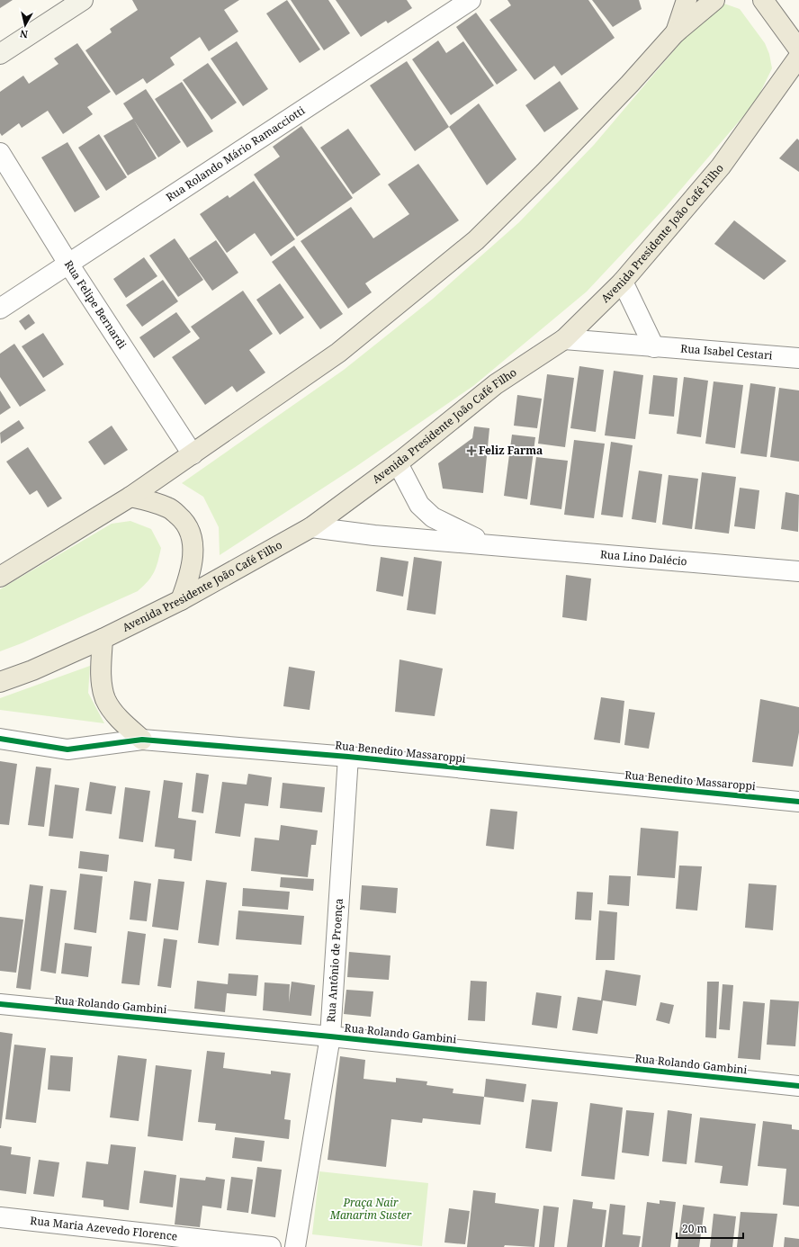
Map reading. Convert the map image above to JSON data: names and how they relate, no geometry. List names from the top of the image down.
{
  "streets": {
    "main road": ["Avenida Presidente João Café Filho"],
    "street": [
      "Rua Rolando Mário Ramacciotti",
      "Rua Felipe Bernardi",
      "Rua Isabel Cestari",
      "Rua Lino Dalécio",
      "Rua Benedito Massaroppi",
      "Rua Antônio de Proença",
      "Rua Rolando Gambini",
      "Rua Maria Azevedo Florence"
    ]
  },
  "crossings": [
    ["Rua Rolando Mário Ramacciotti", "Rua Felipe Bernardi"],
    ["Avenida Presidente João Café Filho", "Rua Isabel Cestari"],
    ["Avenida Presidente João Café Filho", "Rua Lino Dalécio"],
    ["Rua Benedito Massaroppi", "Rua Antônio de Proença"],
    ["Rua Antônio de Proença", "Rua Rolando Gambini"]
  ],
  "parks": ["Praça Nair Manarim Suster"],
  "places": {
    "health": ["Feliz Farma"]
  },
  "scale_bar": "20 m",
  "north": "bottom"
}
